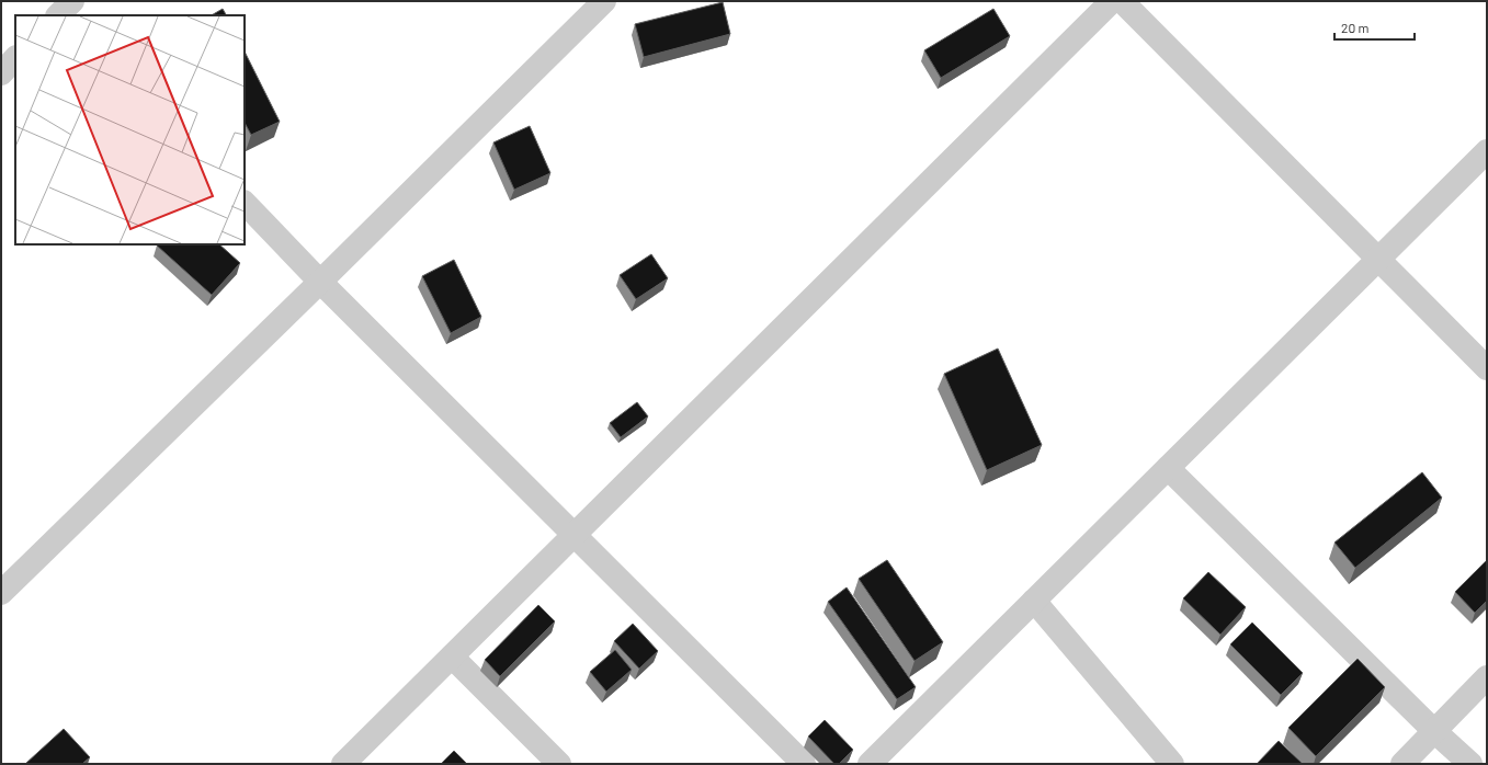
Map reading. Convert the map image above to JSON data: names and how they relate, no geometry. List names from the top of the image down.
{
  "scale_bar": "20 m"
}
